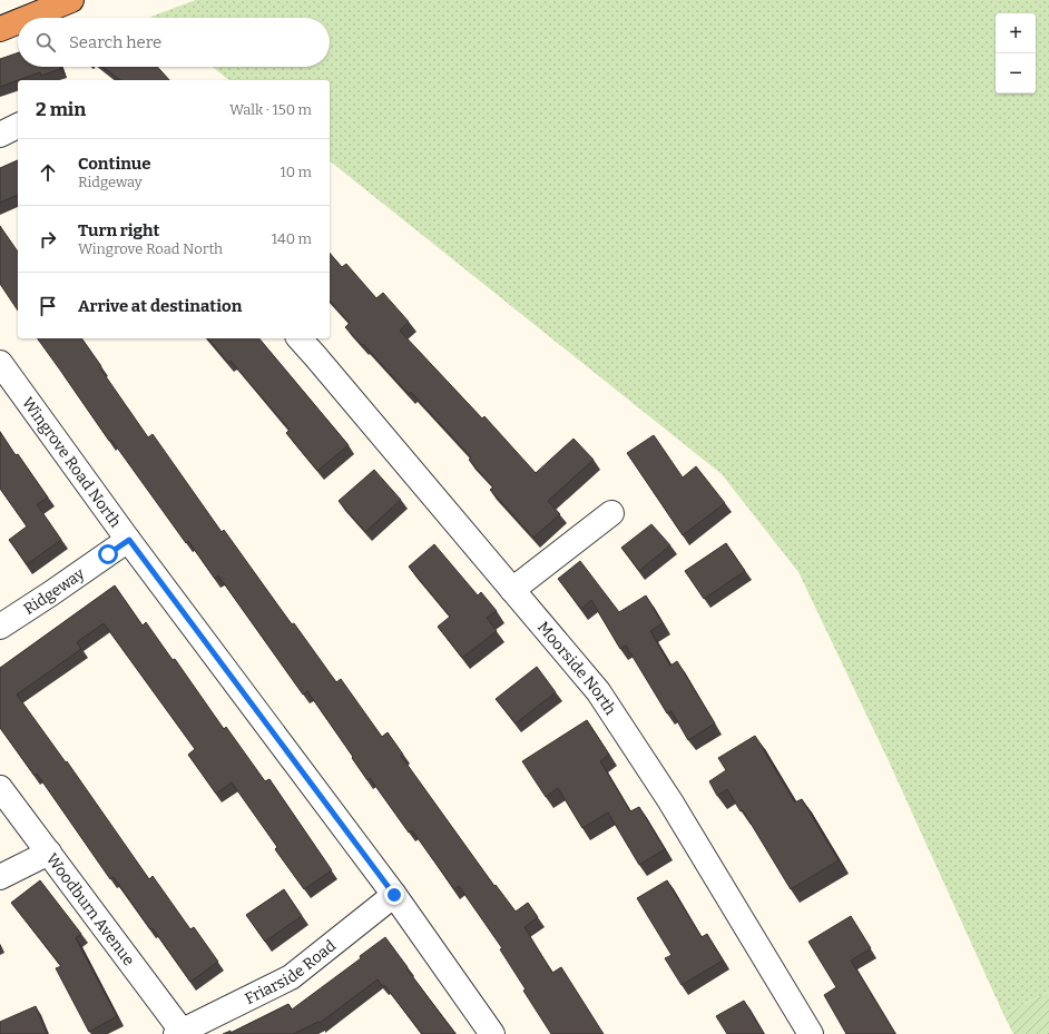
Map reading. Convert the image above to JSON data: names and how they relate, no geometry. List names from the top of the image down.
{
  "streets": {
    "street": [
      "Wingrove Road North",
      "Ridgeway",
      "Moorside North",
      "Woodburn Avenue",
      "Friarside Road"
    ]
  },
  "crossings": [
    ["Wingrove Road North", "Ridgeway"],
    ["Wingrove Road North", "Friarside Road"],
    ["Woodburn Avenue", "Friarside Road"]
  ],
  "page": {
    "map_buttons": ["+", "−"],
    "search": "Search here",
    "heading": ["2 min", "Walk · 150 m"],
    "list": [
      ["Continue", "Ridgeway", "10 m"],
      ["Turn right", "Wingrove Road North", "140 m"],
      "Arrive at destination"
    ]
  }
}
